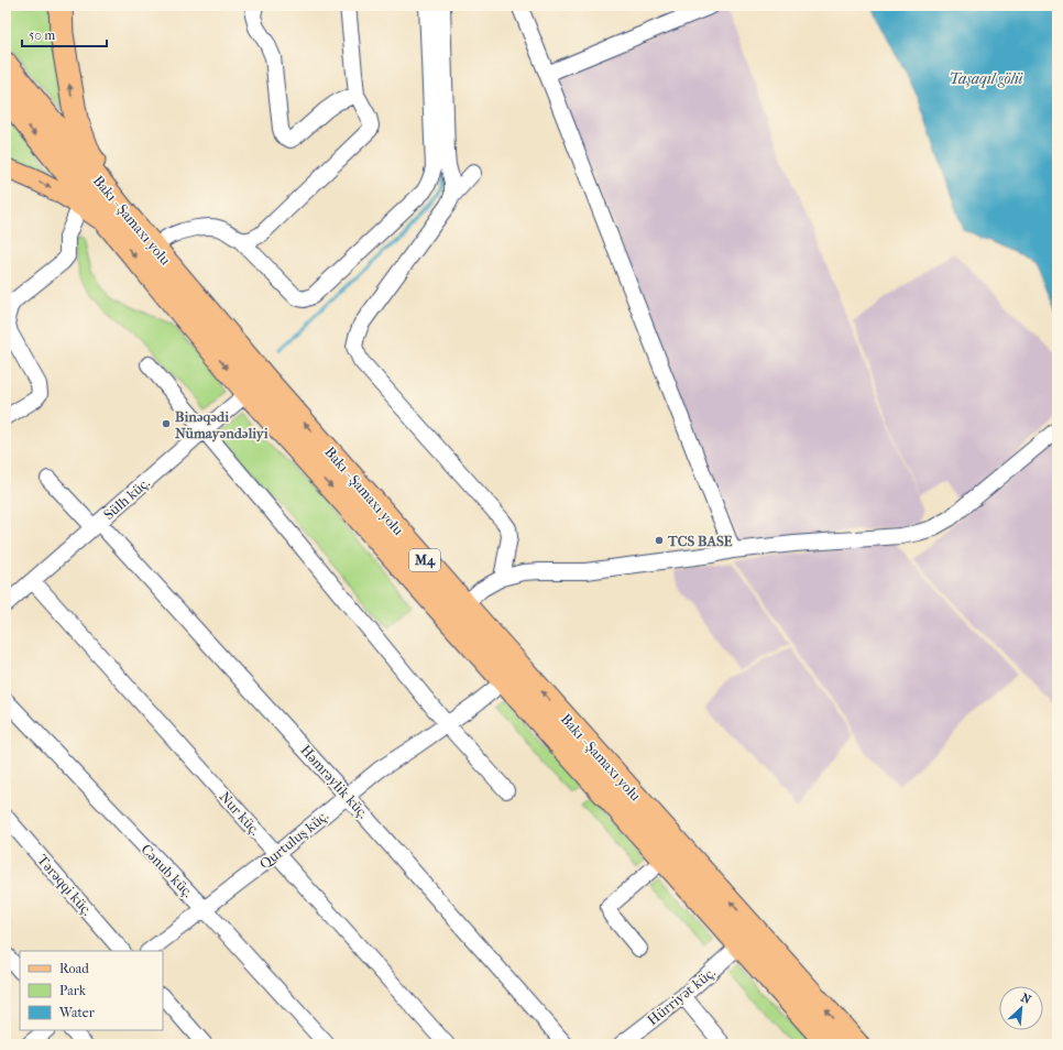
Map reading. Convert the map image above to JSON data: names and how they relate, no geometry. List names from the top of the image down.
{
  "streets": {
    "highway": ["Bakı - Şamaxı yolu", "M4"],
    "street": [
      "Sülh küç.",
      "Həmrəylik küç.",
      "Nur küç.",
      "Qurtuluş küç.",
      "Cənub küç.",
      "Tərəqqi küç.",
      "Hürriyət küç."
    ]
  },
  "crossings": [
    ["Bakı - Şamaxı yolu", "Sülh küç."],
    ["Bakı - Şamaxı yolu", "Qurtuluş küç."],
    ["Bakı - Şamaxı yolu", "Hürriyət küç."],
    ["Sülh küç.", "Həmrəylik küç."],
    ["Sülh küç.", "Nur küç."],
    ["Həmrəylik küç.", "Qurtuluş küç."],
    ["Nur küç.", "Qurtuluş küç."],
    ["Qurtuluş küç.", "Cənub küç."]
  ],
  "water": ["Taşaqıl gölü"],
  "places": ["Binəqədi Nümayəndəliyi", "TCS BASE"],
  "legend": ["Road", "Park", "Water"],
  "scale_bar": "50 m",
  "north": "top right"
}
